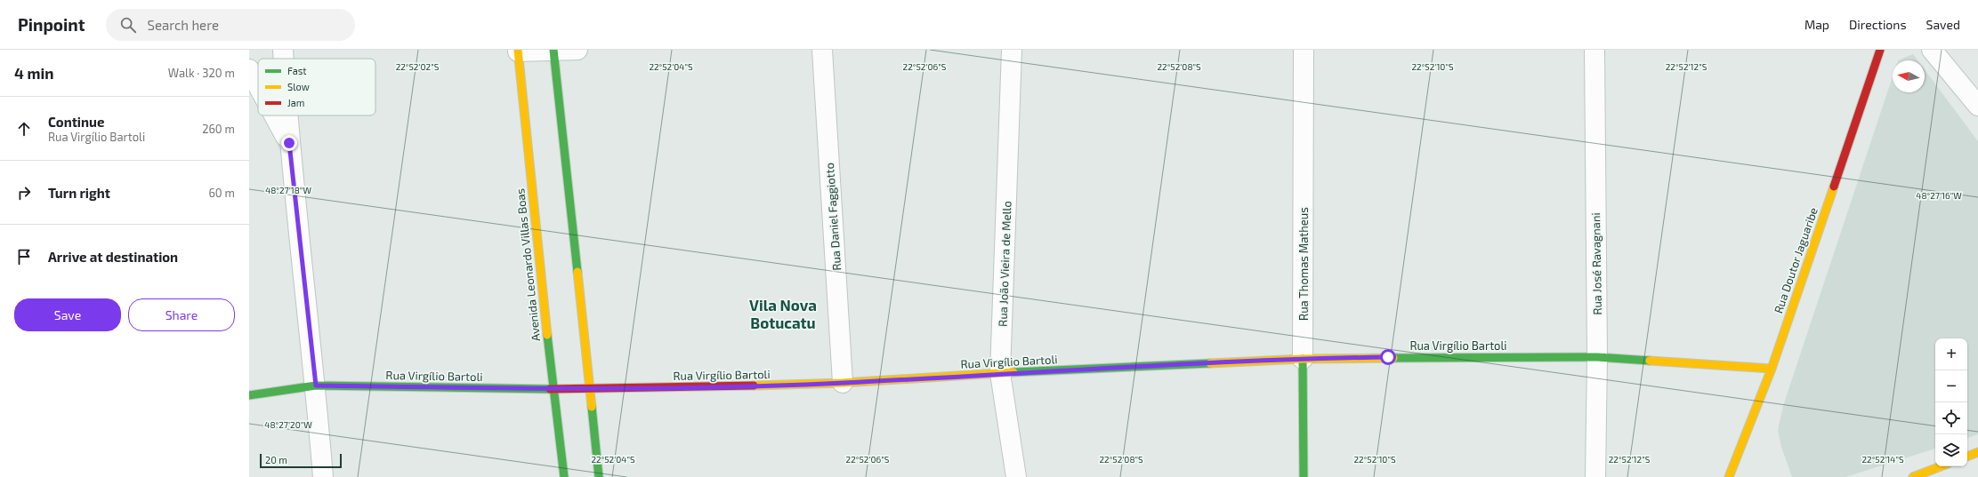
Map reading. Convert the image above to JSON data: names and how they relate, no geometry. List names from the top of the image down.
{
  "streets": {
    "street": [
      "Rua Daniel Faggiotto",
      "Rua Doutor Jaguaribe",
      "Rua João Vieira de Mello",
      "Rua Thomas Matheus",
      "Rua José Ravagnani",
      "Avenida Leonardo Villas Boas",
      "Rua Virgílio Bartoli"
    ]
  },
  "crossings": [
    ["Rua Daniel Faggiotto", "Rua Virgílio Bartoli"],
    ["Rua Doutor Jaguaribe", "Rua Virgílio Bartoli"],
    ["Rua João Vieira de Mello", "Rua Virgílio Bartoli"],
    ["Rua Thomas Matheus", "Rua Virgílio Bartoli"],
    ["Rua José Ravagnani", "Rua Virgílio Bartoli"],
    ["Avenida Leonardo Villas Boas", "Rua Virgílio Bartoli"]
  ],
  "districts": ["Vila Nova Botucatu"],
  "legend": ["Fast", "Slow", "Jam"],
  "scale_bar": "20 m",
  "north": "left",
  "page": {
    "header": "Pinpoint",
    "search": "Search here",
    "nav": ["Map", "Directions", "Saved"],
    "heading": ["4 min", "Walk · 320 m"],
    "list": [
      ["Continue", "Rua Virgílio Bartoli", "260 m"],
      ["Turn right", "60 m"],
      "Arrive at destination"
    ],
    "buttons": ["Save", "Share"],
    "map_buttons": ["+", "−"],
    "scale": "20 m"
  },
  "coordinates": [
    "22°52'02\"S",
    "22°52'04\"S",
    "22°52'06\"S",
    "22°52'08\"S",
    "22°52'10\"S",
    "22°52'12\"S",
    "48°27'18\"W",
    "48°27'16\"W",
    "48°27'20\"W",
    "22°52'14\"S"
  ]
}
